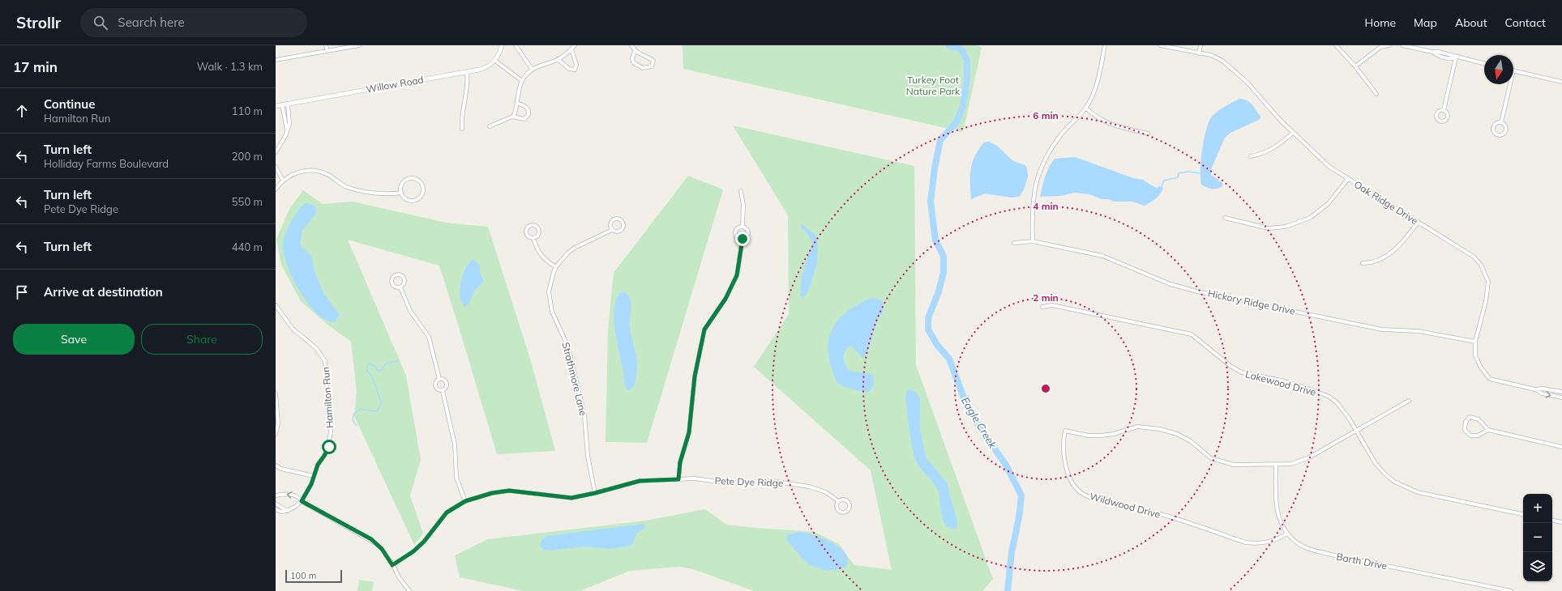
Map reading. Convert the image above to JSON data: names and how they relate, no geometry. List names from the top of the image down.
{
  "streets": {
    "street": [
      "Willow Road",
      "Oak Ridge Drive",
      "Hickory Ridge Drive",
      "Strathmore Lane",
      "Lakewood Drive",
      "Hamilton Run",
      "Pete Dye Ridge",
      "Wildwood Drive",
      "Barth Drive"
    ]
  },
  "crossings": [
    ["Oak Ridge Drive", "Hickory Ridge Drive"],
    ["Strathmore Lane", "Pete Dye Ridge"],
    ["Lakewood Drive", "Wildwood Drive"],
    ["Wildwood Drive", "Barth Drive"]
  ],
  "water": ["Eagle Creek"],
  "parks": ["Turkey Foot Nature Park"],
  "scale_bar": "100 m",
  "north": "bottom",
  "page": {
    "header": "Strollr",
    "search": "Search here",
    "nav": [
      "Home",
      "Map",
      "About",
      "Contact"
    ],
    "heading": ["17 min", "Walk · 1.3 km"],
    "list": [
      ["Continue", "Hamilton Run", "110 m"],
      ["Turn left", "Holliday Farms Boulevard", "200 m"],
      ["Turn left", "Pete Dye Ridge", "550 m"],
      ["Turn left", "440 m"],
      "Arrive at destination"
    ],
    "buttons": ["Save", "Share"],
    "map_buttons": ["+", "−"],
    "scale": "100 m"
  },
  "rings": ["6 min", "4 min", "2 min"]
}
